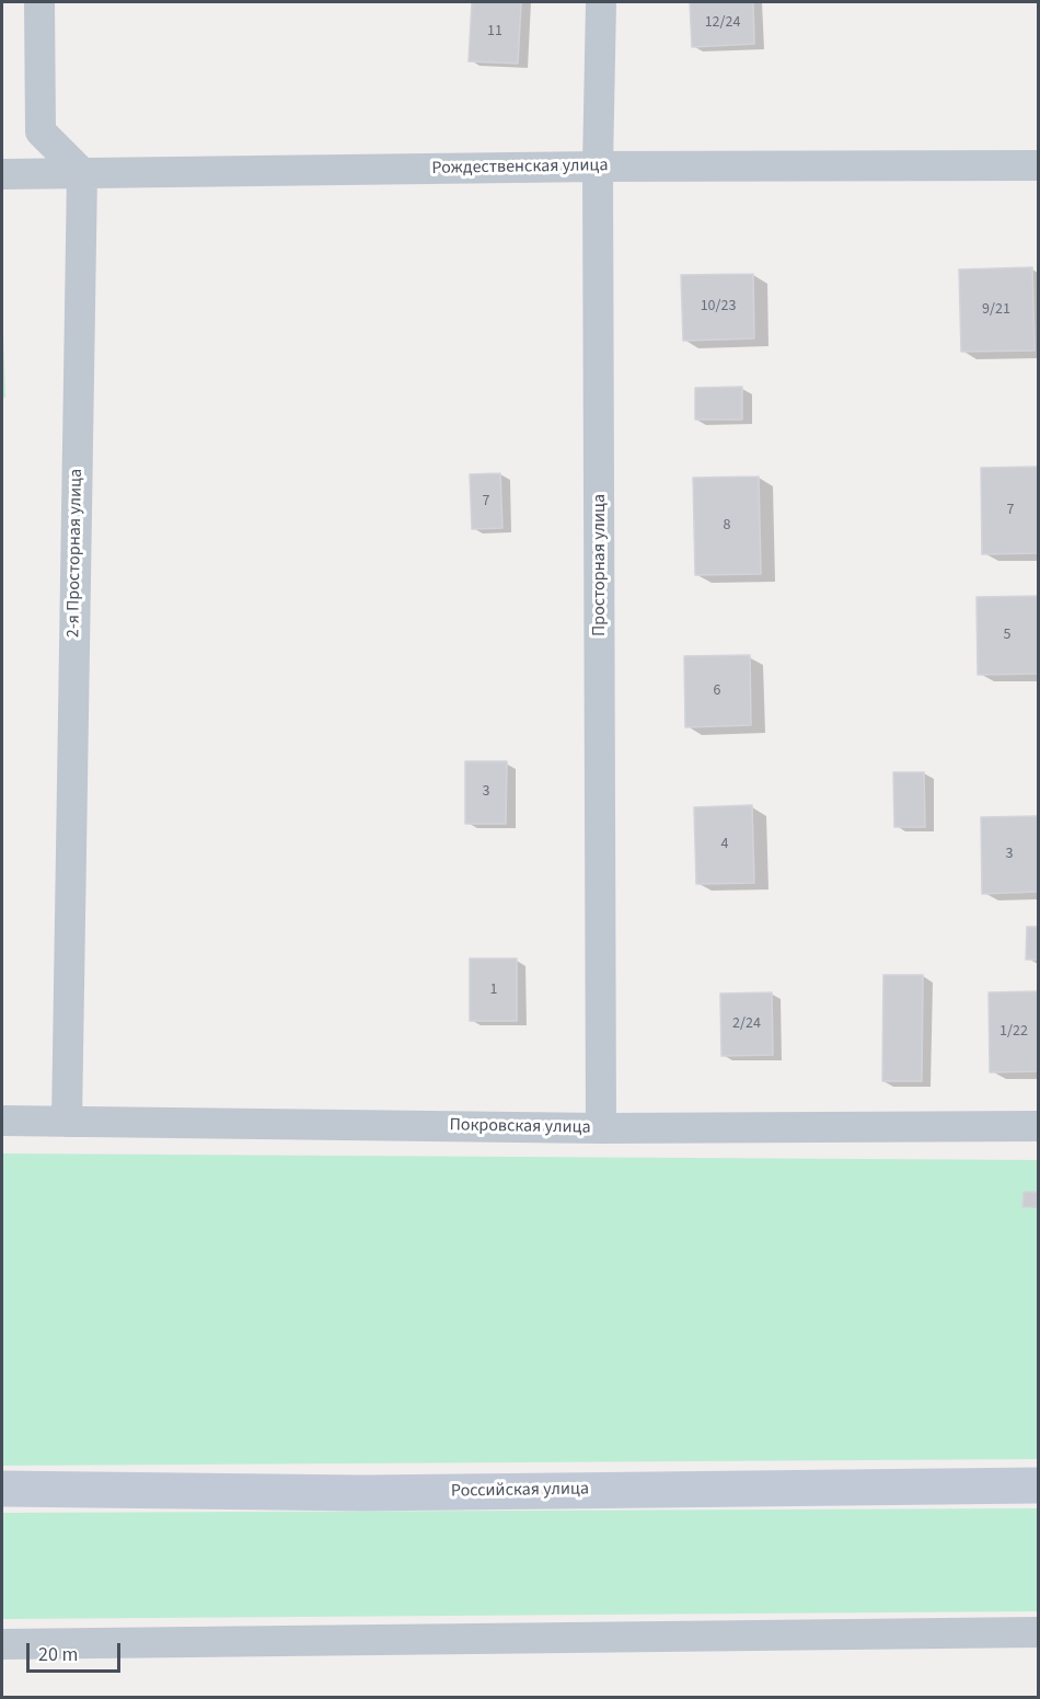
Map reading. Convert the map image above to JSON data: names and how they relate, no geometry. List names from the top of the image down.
{
  "streets": {
    "main road": ["Российская улица"],
    "street": [
      "Рождественская улица",
      "2-я Просторная улица",
      "Просторная улица",
      "Покровская улица"
    ]
  },
  "crossings": [
    ["Рождественская улица", "2-я Просторная улица"],
    ["Рождественская улица", "Просторная улица"],
    ["2-я Просторная улица", "Покровская улица"],
    ["Просторная улица", "Покровская улица"]
  ],
  "house_numbers": [
    "12/24",
    "11",
    "10/23",
    "9/21",
    "7",
    "7",
    "8",
    "5",
    "6",
    "3",
    "4",
    "3",
    "1",
    "2/24",
    "1/22"
  ],
  "scale_bar": "20 m"
}
